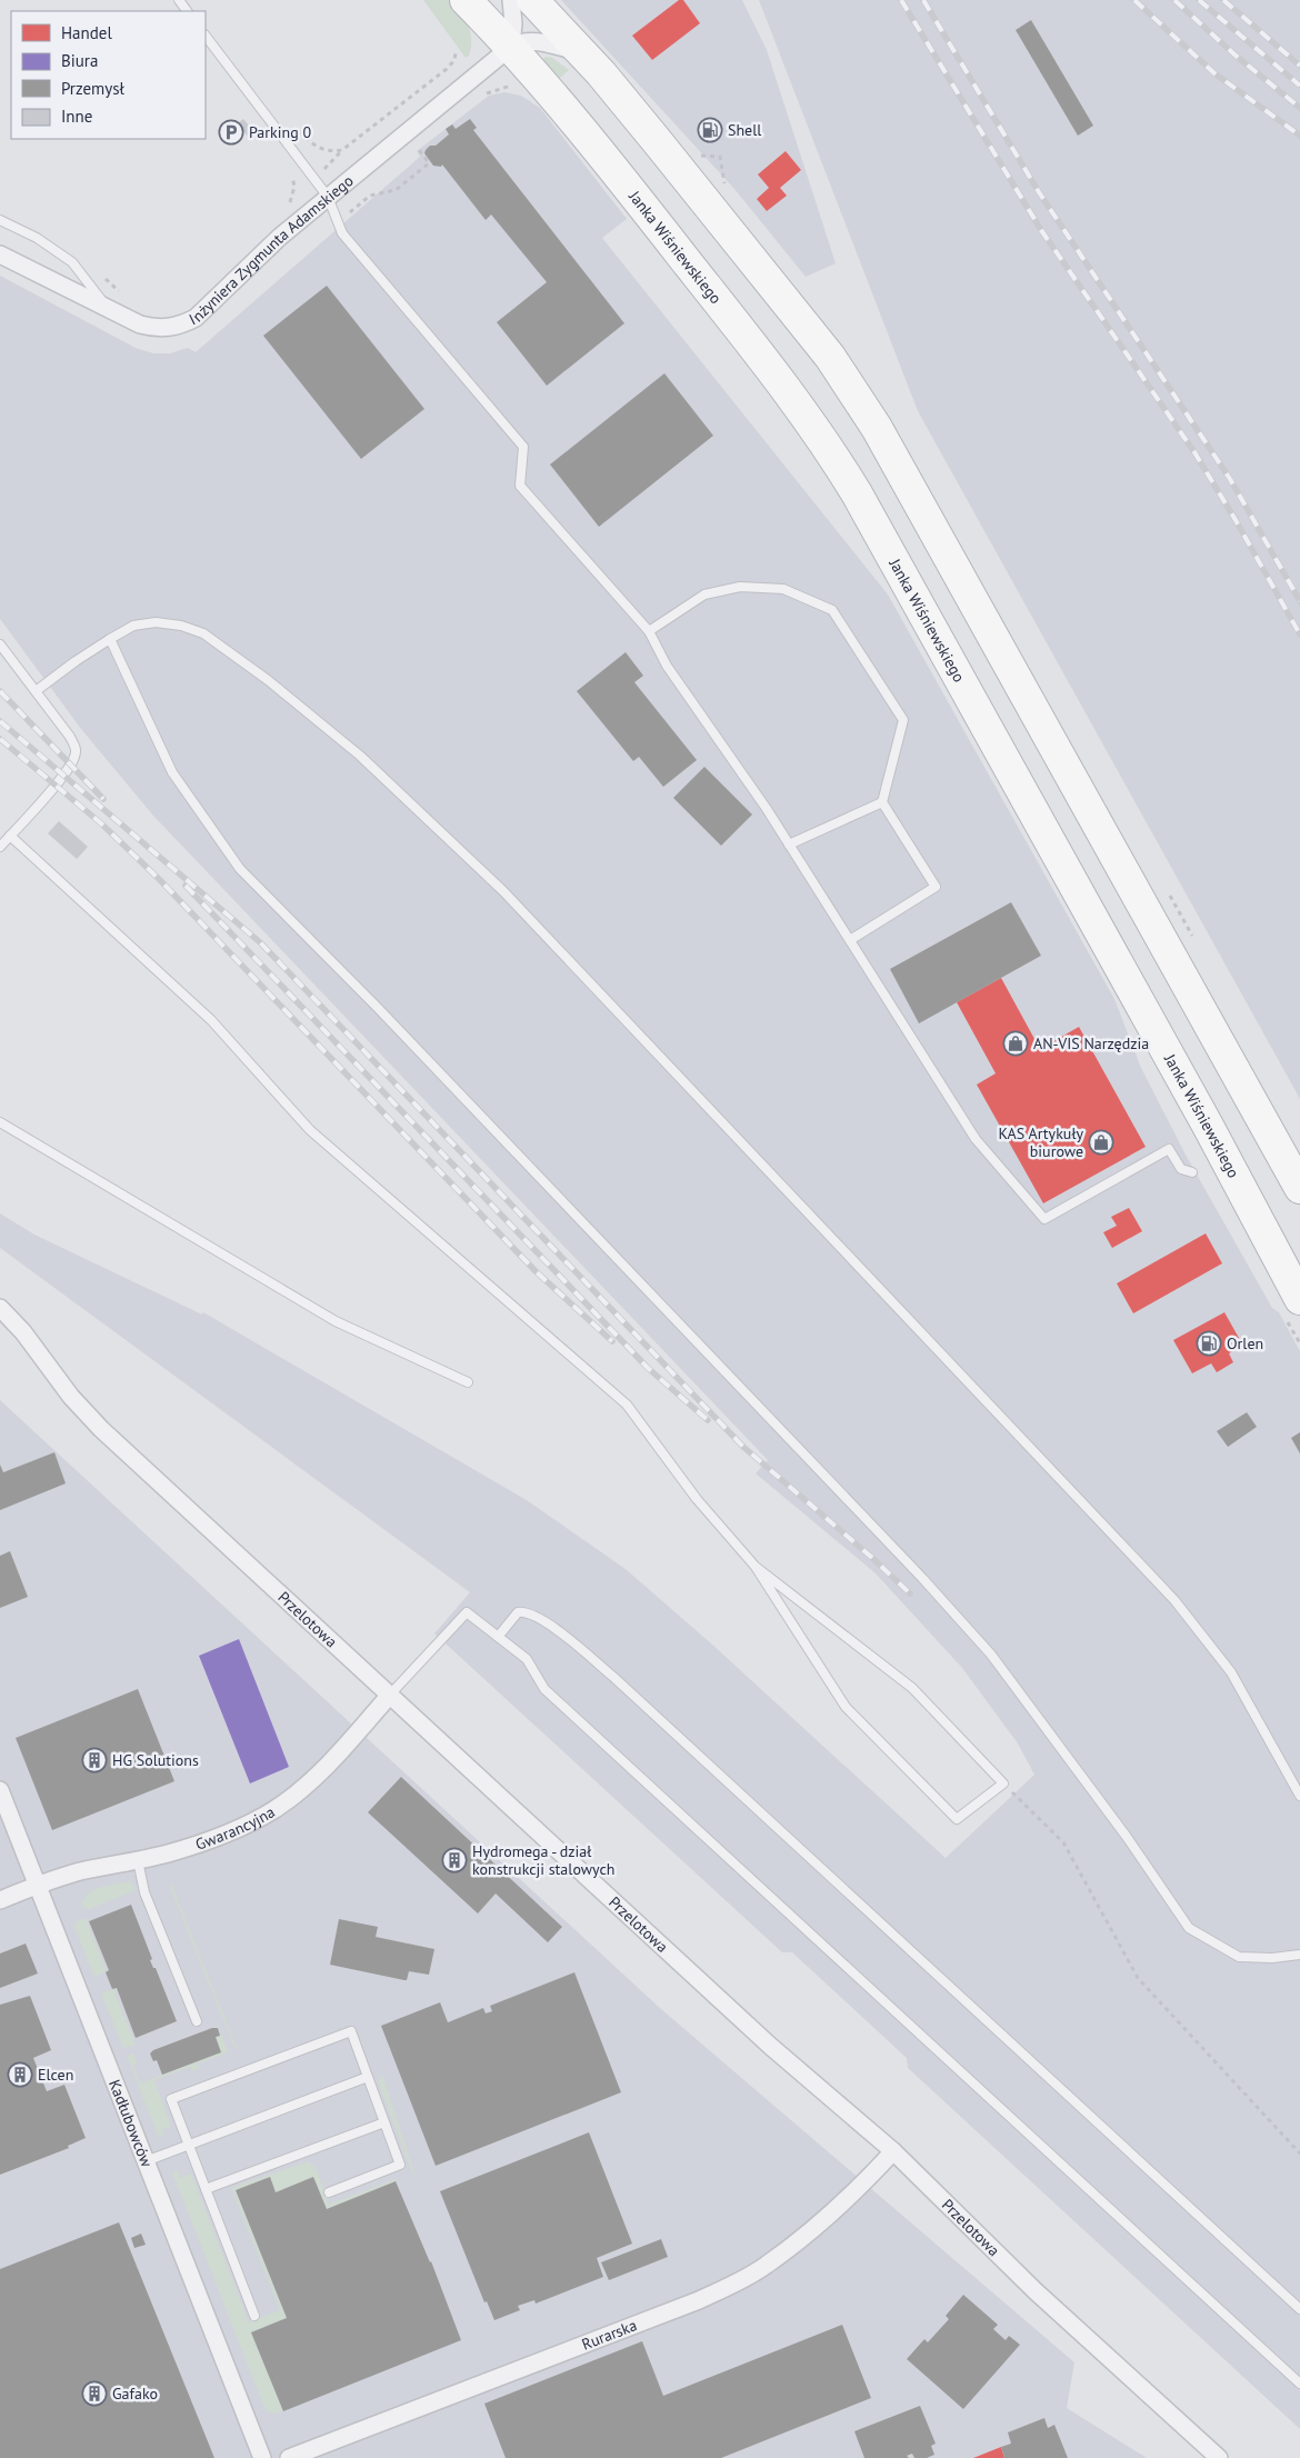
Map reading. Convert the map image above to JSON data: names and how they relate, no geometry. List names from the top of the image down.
{
  "streets": {
    "highway": ["Janka Wiśniewskiego"],
    "street": [
      "Inżyniera Zygmunta Adamskiego",
      "Przelotowa",
      "Gwarancyjna",
      "Kadłubowców",
      "Rurarska"
    ]
  },
  "crossings": [
    ["Janka Wiśniewskiego", "Inżyniera Zygmunta Adamskiego"],
    ["Przelotowa", "Gwarancyjna"],
    ["Przelotowa", "Rurarska"],
    ["Gwarancyjna", "Kadłubowców"]
  ],
  "places": {
    "fuel station": ["Shell", "Orlen"],
    "parking": ["Parking 0"],
    "shop": ["AN-VIS Narzędzia", "KAS Artykuły biurowe"],
    "building": [
      "HG Solutions",
      "Hydromega - dział konstrukcji stalowych",
      "Elcen",
      "Gafako"
    ]
  },
  "legend": [
    "Handel",
    "Biura",
    "Przemysł",
    "Inne"
  ]
}
